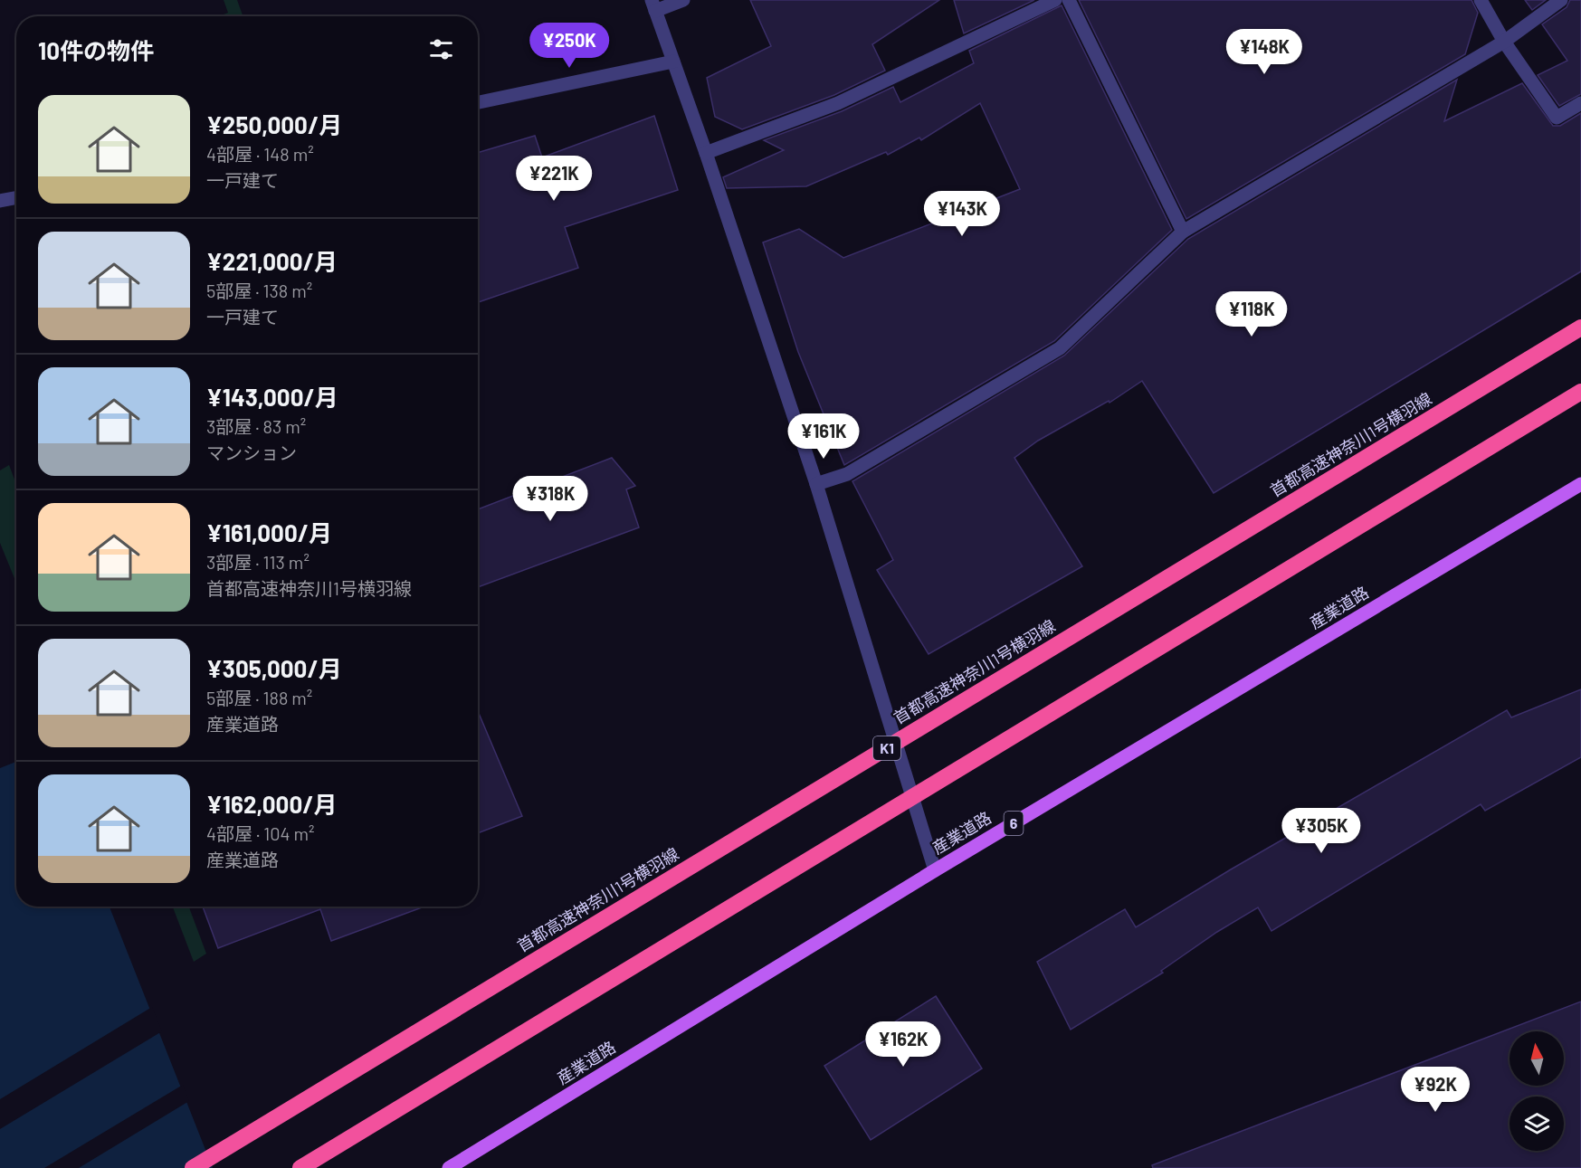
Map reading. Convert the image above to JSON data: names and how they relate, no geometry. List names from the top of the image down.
{
  "streets": {
    "highway": ["首都高速神奈川1号横羽線", "K1"],
    "main road": ["産業道路", "6"]
  },
  "north": "top",
  "page": {
    "heading": "10件の物件",
    "price": [
      "¥250K",
      "¥148K",
      "¥221K",
      "¥143K",
      "¥118K",
      "¥161K",
      "¥318K",
      "¥305K",
      "¥162K",
      "¥92K"
    ],
    "list": [
      {
        "name": "¥250,000/月",
        "note": "4部屋 · 148 m² · 一戸建て"
      },
      {
        "name": "¥221,000/月",
        "note": "5部屋 · 138 m² · 一戸建て"
      },
      {
        "name": "¥143,000/月",
        "note": "3部屋 · 83 m² · マンション"
      },
      {
        "name": "¥161,000/月",
        "note": "3部屋 · 113 m² · 首都高速神奈川1号横羽線"
      },
      {
        "name": "¥305,000/月",
        "note": "5部屋 · 188 m² · 産業道路"
      },
      {
        "name": "¥162,000/月",
        "note": "4部屋 · 104 m² · 産業道路"
      }
    ]
  }
}
